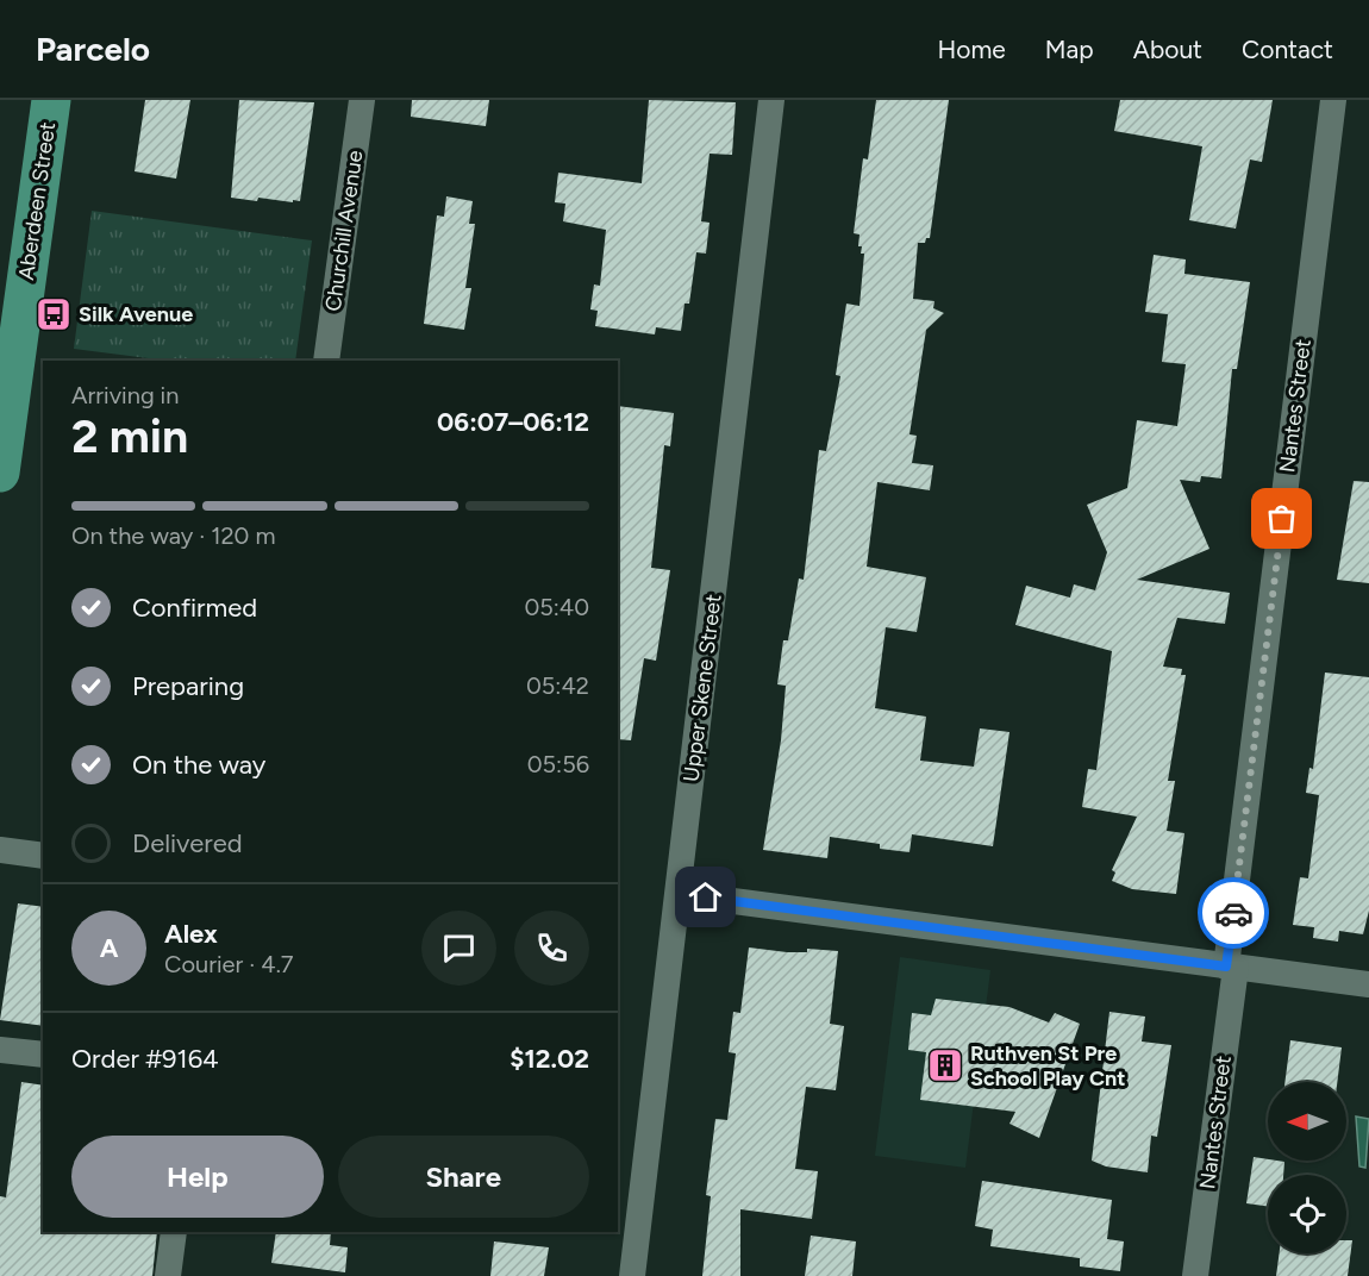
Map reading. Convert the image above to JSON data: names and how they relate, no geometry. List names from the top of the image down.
{
  "streets": {
    "main road": ["Aberdeen Street"],
    "street": ["Churchill Avenue", "Nantes Street", "Upper Skene Street"]
  },
  "places": {
    "bus stop": ["Silk Avenue"],
    "building": ["Ruthven St Pre School Play Cnt"]
  },
  "north": "left",
  "page": {
    "header": "Parcelo",
    "nav": [
      "Home",
      "Map",
      "About",
      "Contact"
    ],
    "heading": ["2 min", "Arriving in", "06:07–06:12"],
    "panel": [
      "Alex",
      "Courier · 4.7",
      "Order #9164",
      "$12.02"
    ],
    "bar": "On the way · 120 m",
    "list": [
      ["Confirmed", "05:40"],
      ["Preparing", "05:42"],
      ["On the way", "05:56"],
      "Delivered"
    ],
    "round": "A",
    "buttons": ["Help", "Share"]
  }
}
